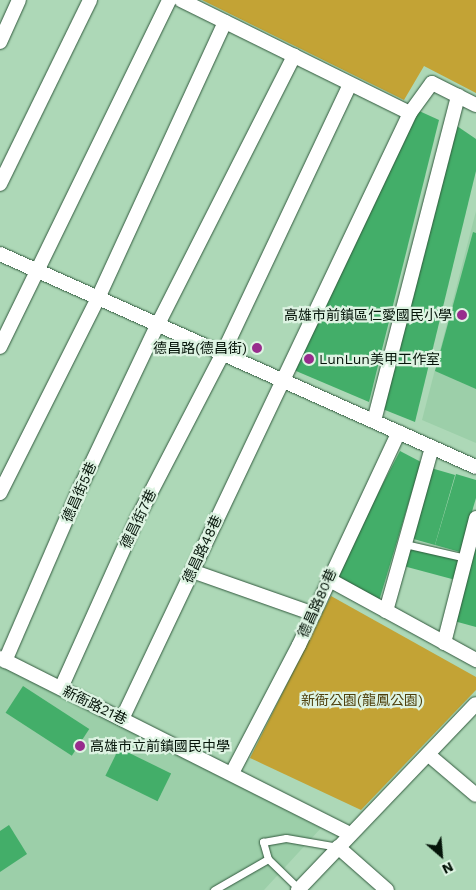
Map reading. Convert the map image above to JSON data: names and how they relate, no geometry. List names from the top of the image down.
{
  "streets": {
    "street": [
      "德昌街5巷",
      "德昌街7巷",
      "德昌路48巷",
      "德昌路80巷",
      "新衙路21巷"
    ]
  },
  "crossings": [
    ["德昌街5巷", "新衙路21巷"],
    ["德昌街7巷", "新衙路21巷"],
    ["德昌路48巷", "新衙路21巷"],
    ["德昌路80巷", "新衙路21巷"]
  ],
  "parks": ["新衙公園(龍鳳公園)"],
  "places": [
    "高雄市前鎮區仁愛國民小學",
    "德昌路(德昌街)",
    "LunLun美甲工作室",
    "高雄市立前鎮國民中學"
  ],
  "north": "bottom right"
}
